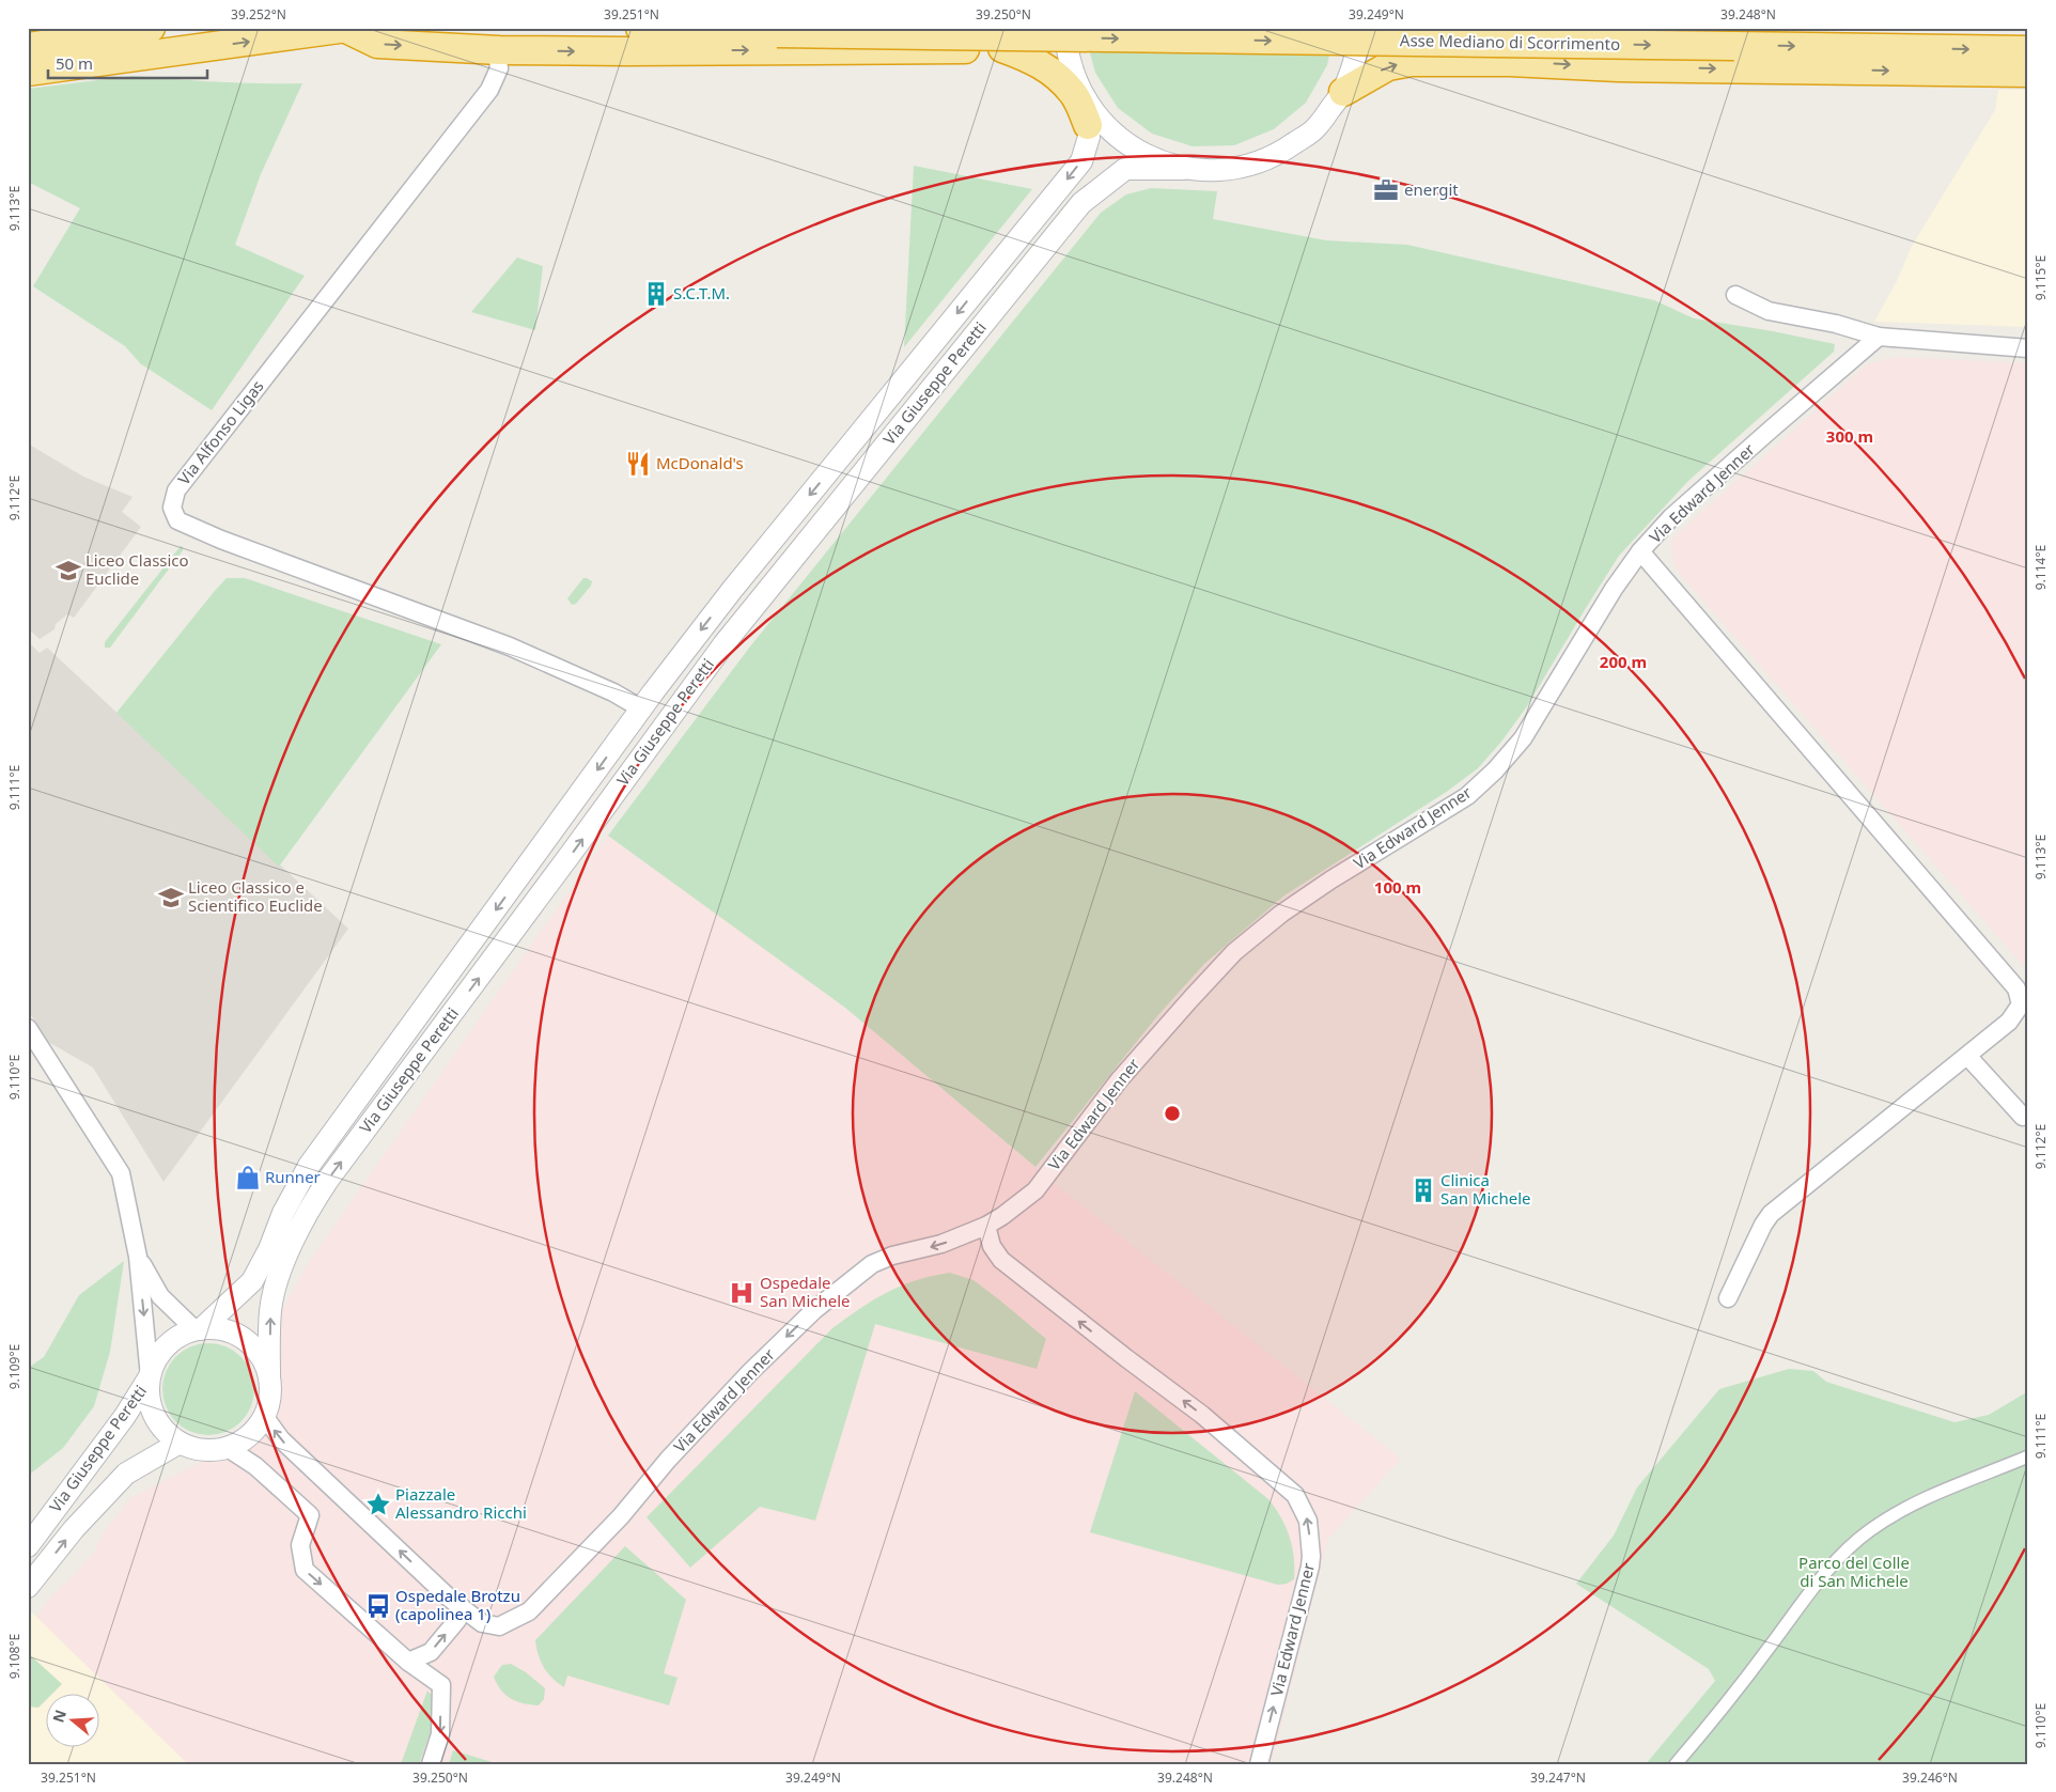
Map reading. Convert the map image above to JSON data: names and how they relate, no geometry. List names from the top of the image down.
{
  "streets": {
    "highway": ["Asse Mediano di Scorrimento"],
    "street": ["Via Giuseppe Peretti", "Via Alfonso Ligas", "Via Edward Jenner"]
  },
  "crossings": [
    ["Via Giuseppe Peretti", "Via Alfonso Ligas"]
  ],
  "parks": ["Parco del Colle di San Michele"],
  "places": {
    "office": ["energit"],
    "building": ["S.C.T.M.", "Clinica San Michele"],
    "restaurant": ["McDonald's"],
    "school or university": ["Liceo Classico Euclide", "Liceo Classico e Scientifico Euclide"],
    "shop": ["Runner"],
    "hospital": ["Ospedale San Michele"],
    "place": ["Piazzale Alessandro Ricchi"],
    "bus stop": ["Ospedale Brotzu (capolinea 1)"]
  },
  "scale_bar": "50 m",
  "north": "left",
  "coordinates": [
    "39.252°N",
    "39.251°N",
    "39.250°N",
    "39.249°N",
    "39.248°N",
    "9.113°E",
    "9.115°E",
    "9.112°E",
    "9.114°E",
    "9.111°E",
    "9.110°E",
    "9.109°E",
    "9.108°E",
    "39.247°N",
    "39.246°N"
  ],
  "rings": ["300 m", "200 m", "100 m"]
}
